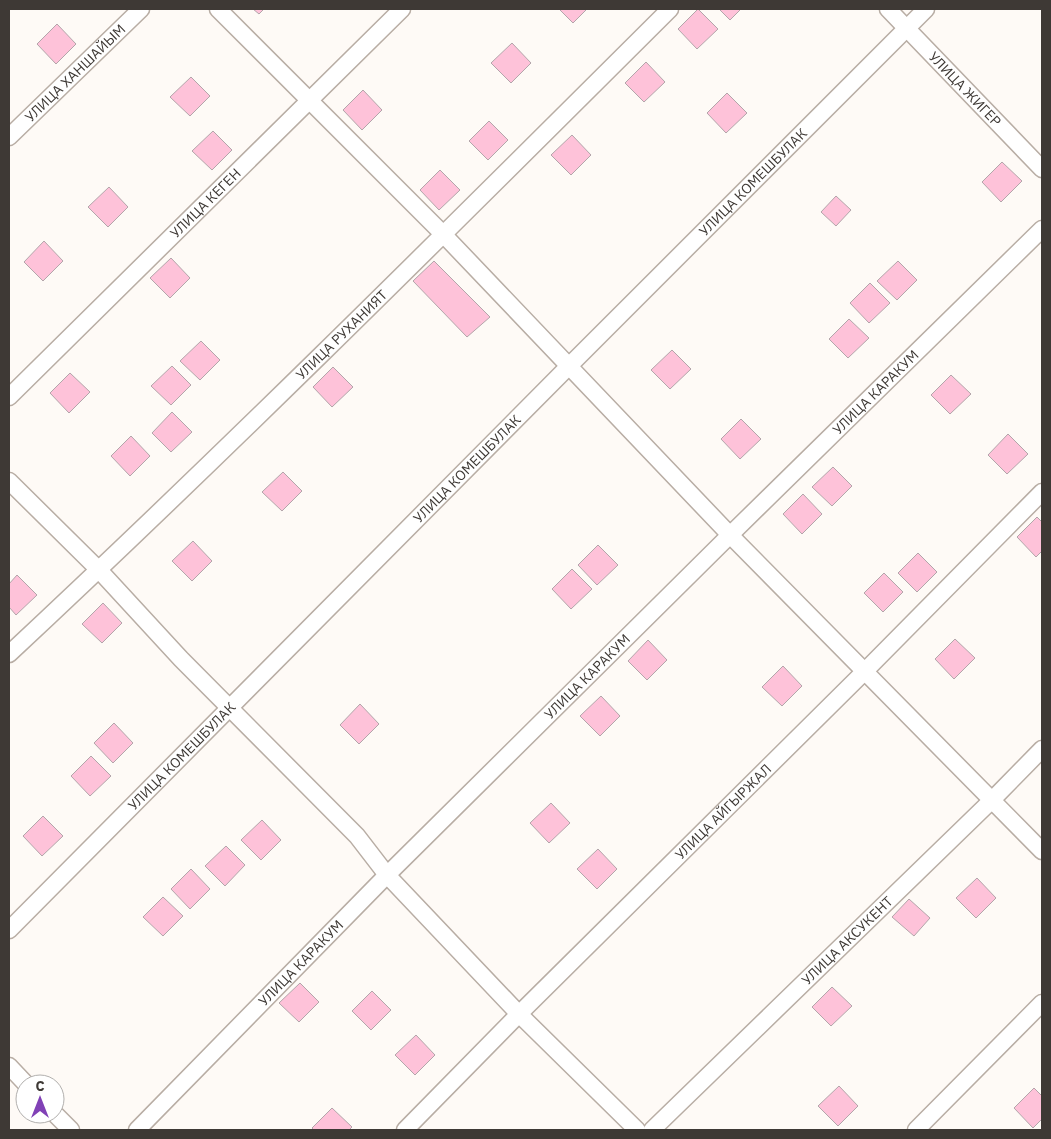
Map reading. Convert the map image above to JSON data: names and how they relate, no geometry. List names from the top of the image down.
{
  "streets": {
    "street": [
      "УЛИЦА ХАНШАЙЫМ",
      "УЛИЦА ЖИГЕР",
      "УЛИЦА КОМЕШБУЛАК",
      "УЛИЦА КЕГЕН",
      "УЛИЦА РУХАНИЯТ",
      "УЛИЦА КАРАКУМ",
      "УЛИЦА АЙГЫРЖАЛ",
      "УЛИЦА АКСУКЕНТ"
    ]
  },
  "crossings": [
    ["УЛИЦА ЖИГЕР", "УЛИЦА КОМЕШБУЛАК"]
  ],
  "north": "top"
}
